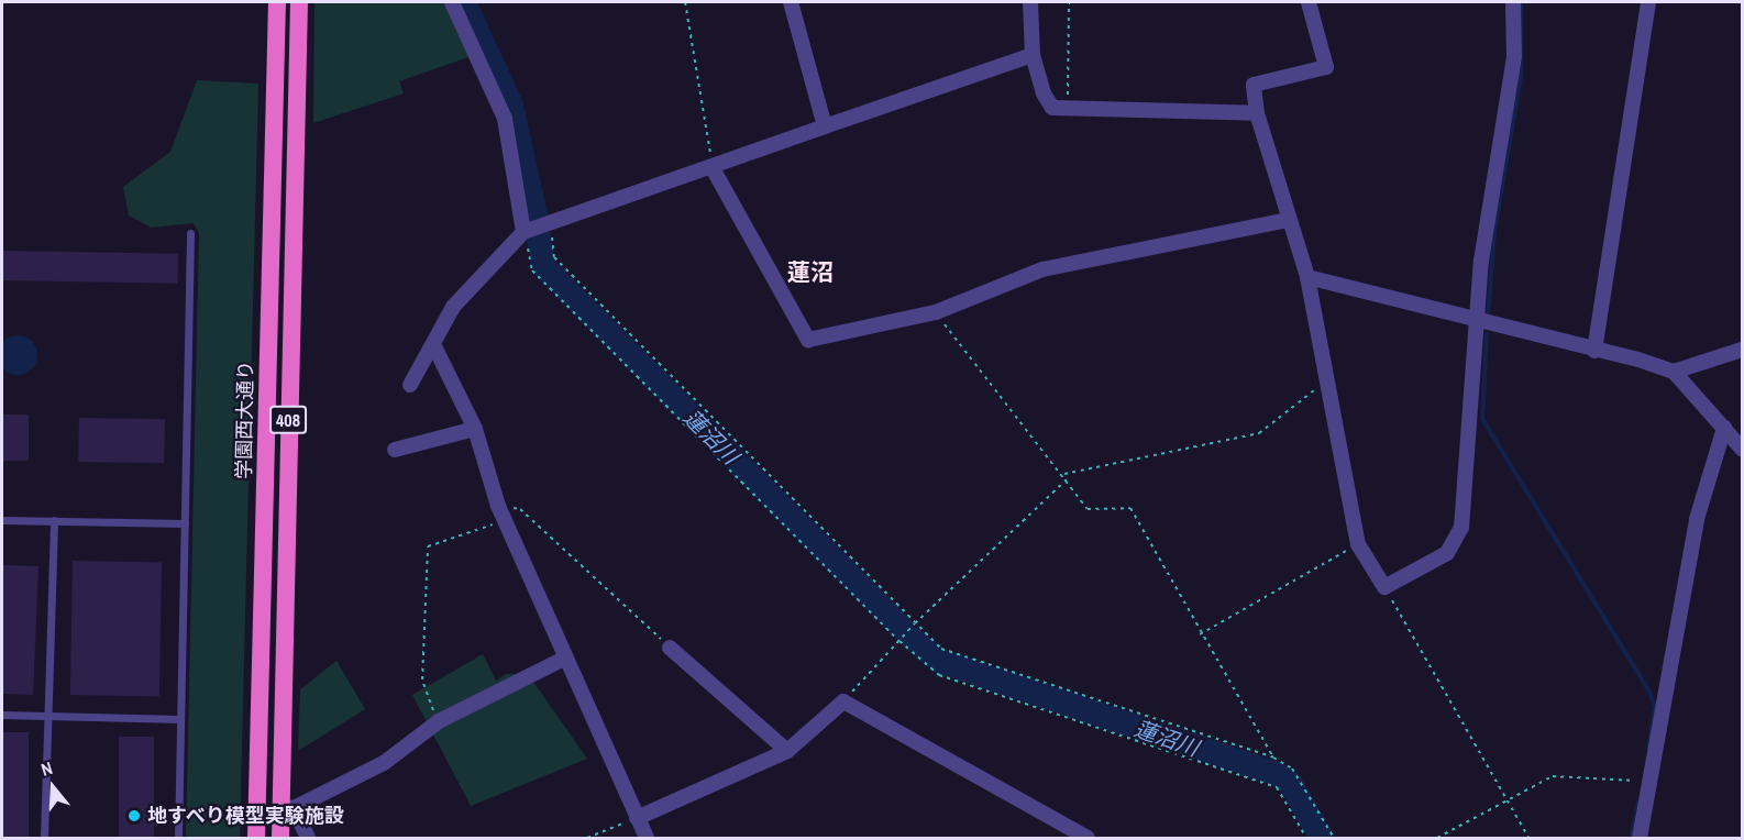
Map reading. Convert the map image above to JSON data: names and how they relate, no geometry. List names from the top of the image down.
{
  "streets": {
    "highway": ["学園西大通り", "408"]
  },
  "districts": ["蓮沼"],
  "water": ["蓮沼川"],
  "places": ["地すべり模型実験施設"],
  "north": "top"
}
